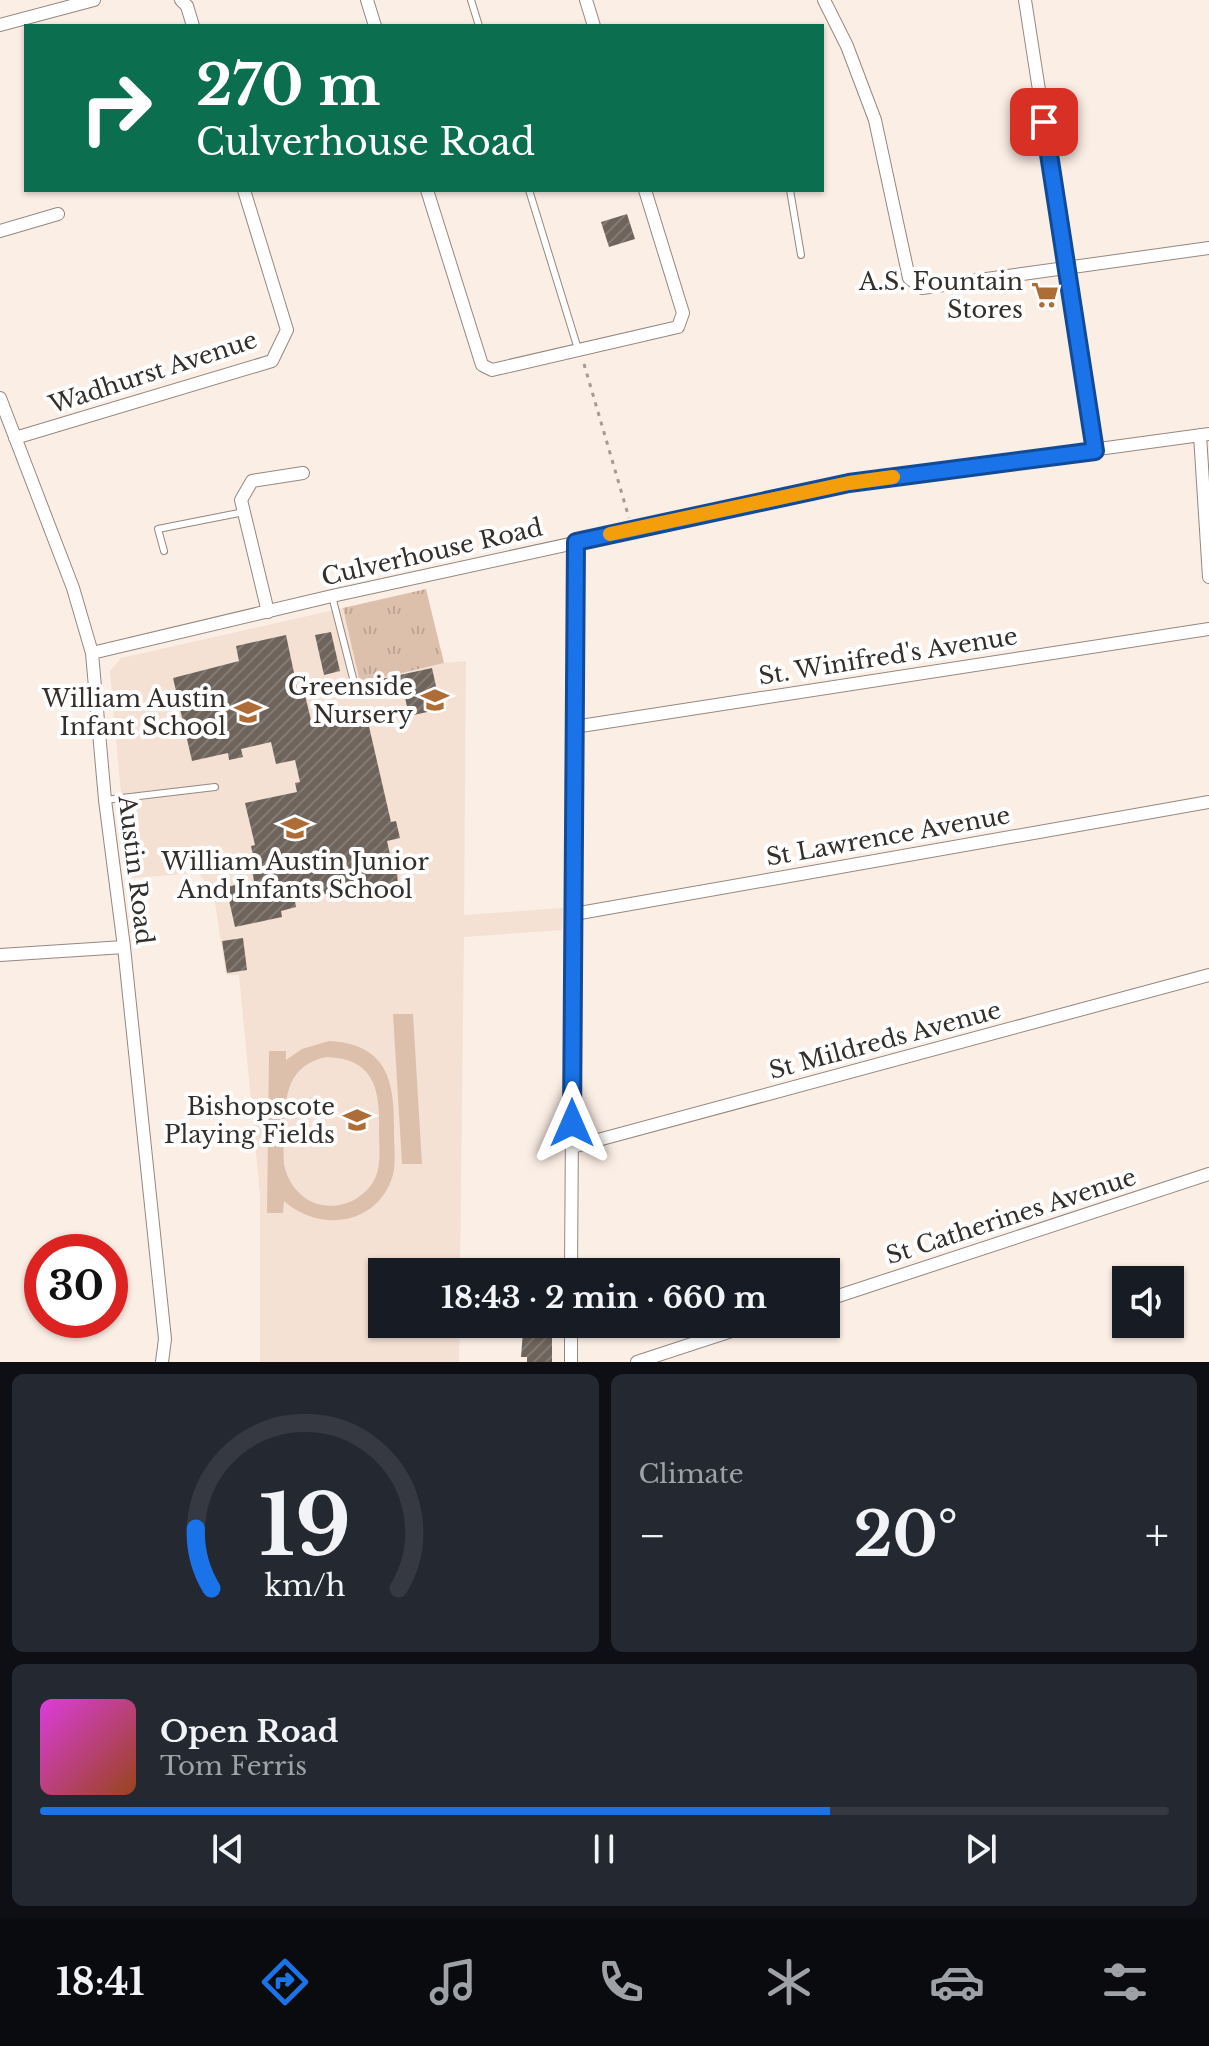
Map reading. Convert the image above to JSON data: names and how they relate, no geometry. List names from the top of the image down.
{
  "streets": {
    "street": [
      "Wadhurst Avenue",
      "Culverhouse Road",
      "St. Winifred's Avenue",
      "St Lawrence Avenue",
      "Austin Road",
      "St Mildreds Avenue",
      "St Catherines Avenue"
    ]
  },
  "crossings": [
    ["Wadhurst Avenue", "Austin Road"],
    ["Culverhouse Road", "Austin Road"]
  ],
  "places": {
    "supermarket": ["A.S. Fountain Stores"],
    "school or university": [
      "Greenside Nursery",
      "William Austin Infant School",
      "William Austin Junior And Infants School",
      "Bishopscote Playing Fields"
    ]
  },
  "page": {
    "turn": ["270 m", "Culverhouse Road"],
    "limit": "30",
    "trip": "18:43 · 2 min · 660 m",
    "tile": "Climate",
    "heat": ["−", "20°", "+"],
    "song": ["Open Road", "Tom Ferris"],
    "tabs": "18:41",
    "gauge": ["19", "km/h"]
  }
}
